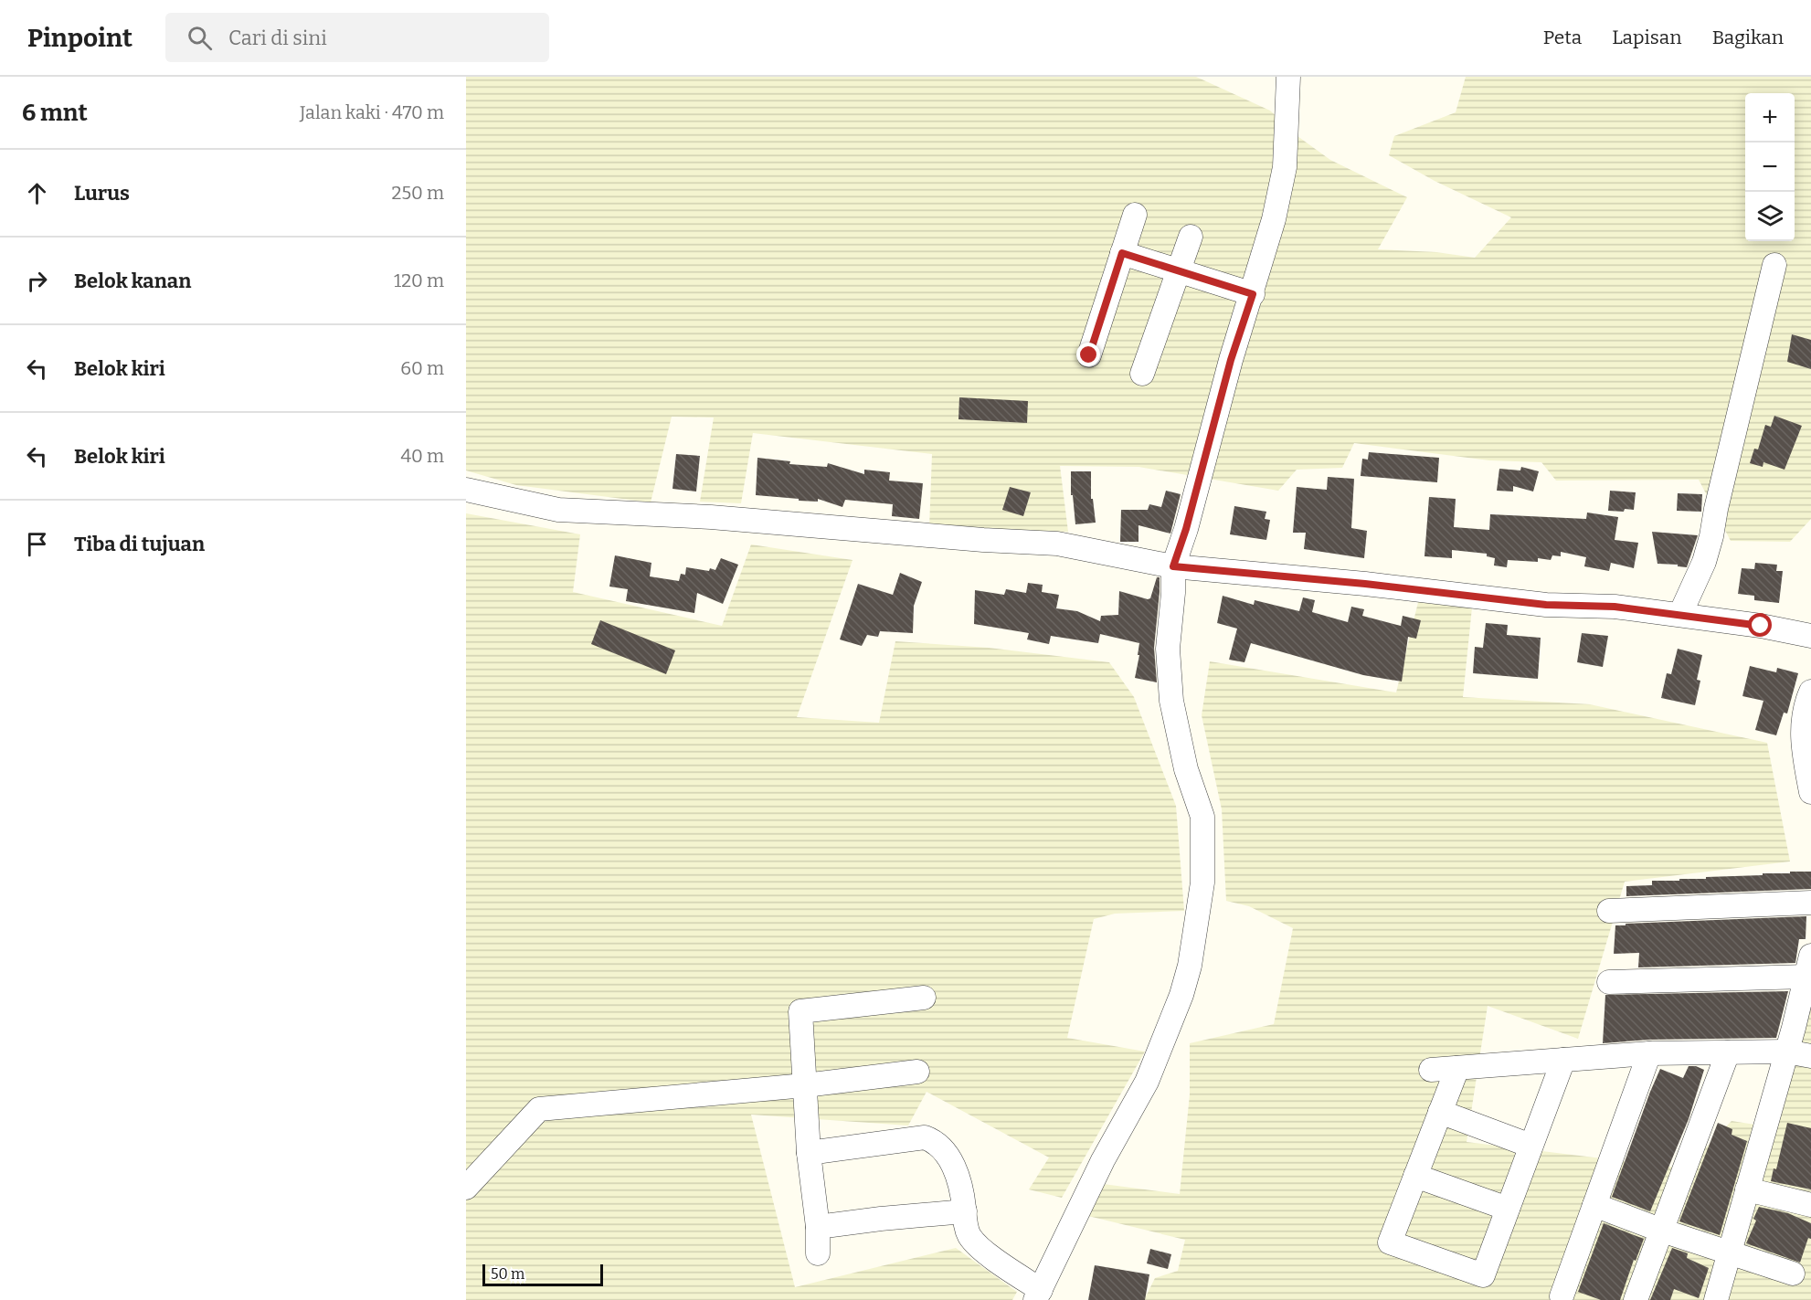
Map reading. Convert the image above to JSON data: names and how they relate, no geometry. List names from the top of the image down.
{
  "scale_bar": "50 m",
  "page": {
    "header": "Pinpoint",
    "search": "Cari di sini",
    "nav": ["Peta", "Lapisan", "Bagikan"],
    "heading": ["6 mnt", "Jalan kaki · 470 m"],
    "map_buttons": ["+", "−"],
    "list": [
      ["Lurus", "250 m"],
      ["Belok kanan", "120 m"],
      ["Belok kiri", "60 m"],
      ["Belok kiri", "40 m"],
      "Tiba di tujuan"
    ],
    "scale": "50 m"
  }
}
